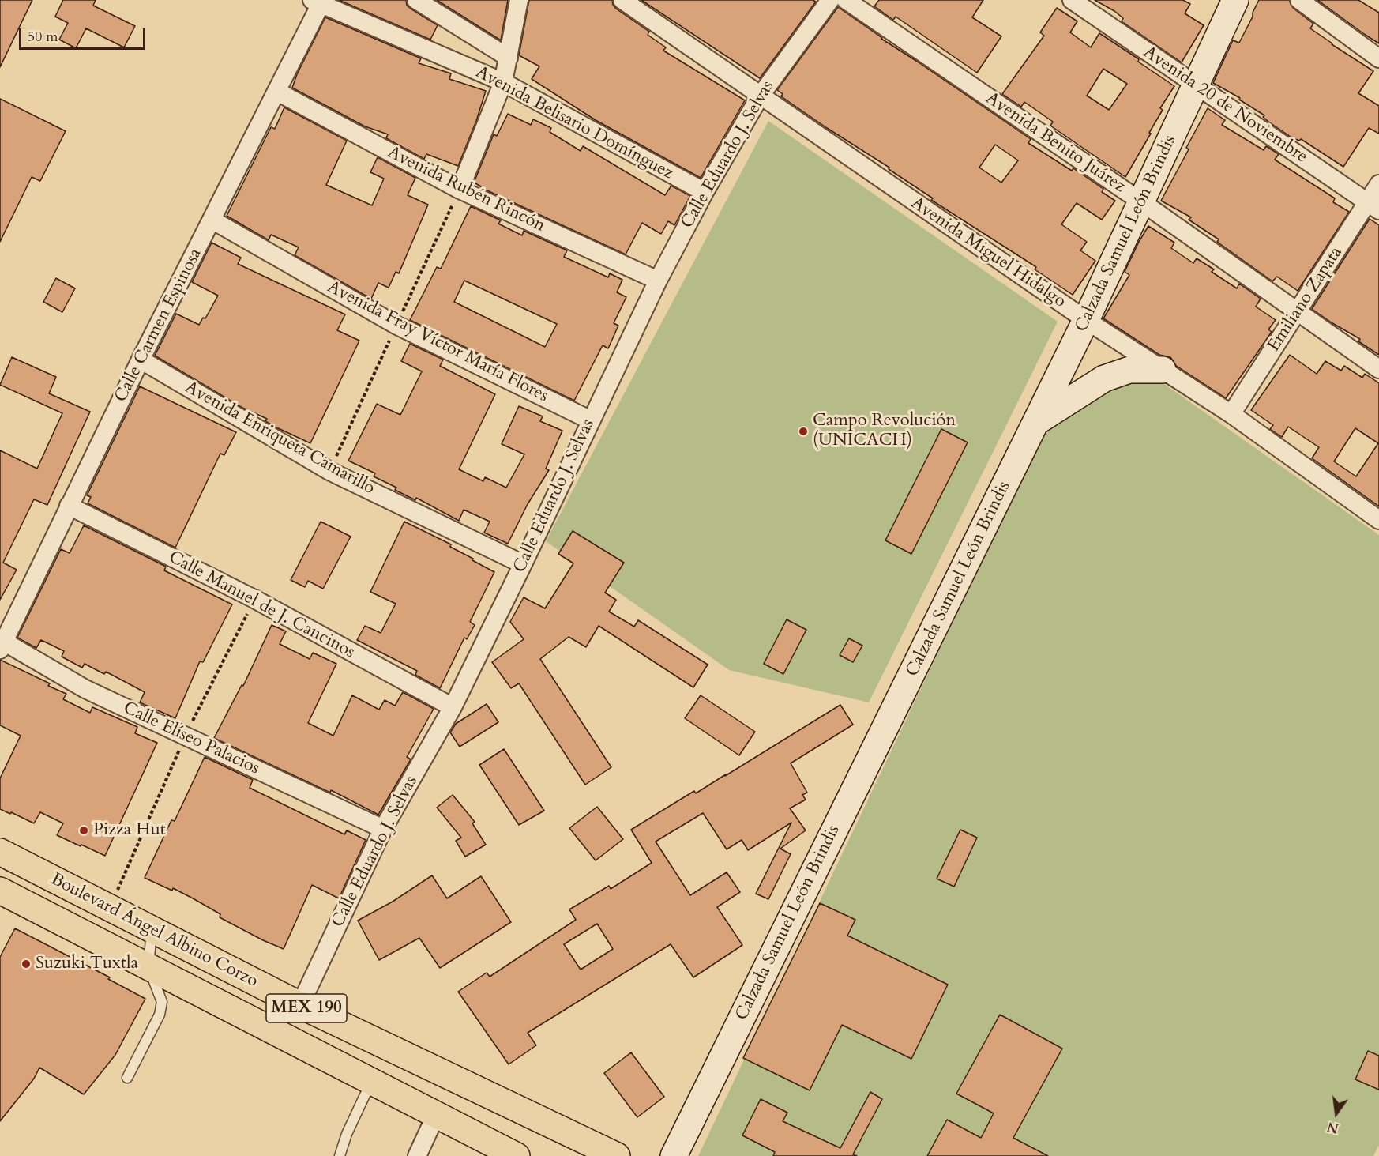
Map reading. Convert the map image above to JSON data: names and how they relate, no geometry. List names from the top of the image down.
{
  "streets": {
    "main road": ["Boulevard Ángel Albino Corzo", "MEX 190"],
    "street": [
      "Avenida 20 de Noviembre",
      "Avenida Belisario Domínguez",
      "Avenida Benito Juárez",
      "Calle Eduardo J. Selvas",
      "Avenida Rubén Rincón",
      "Calzada Samuel León Brindis",
      "Avenida Miguel Hidalgo",
      "Emiliano Zapata",
      "Calle Carmen Espinosa",
      "Avenida Fray Víctor María Flores",
      "Avenida Enriqueta Camarillo",
      "Calle Manuel de J. Cancinos",
      "Calle Elíseo Palacios"
    ]
  },
  "crossings": [
    ["Avenida 20 de Noviembre", "Calzada Samuel León Brindis"],
    ["Avenida 20 de Noviembre", "Emiliano Zapata"],
    ["Avenida Belisario Domínguez", "Calle Eduardo J. Selvas"],
    ["Avenida Belisario Domínguez", "Calle Carmen Espinosa"],
    ["Avenida Benito Juárez", "Calzada Samuel León Brindis"],
    ["Avenida Benito Juárez", "Emiliano Zapata"],
    ["Calle Eduardo J. Selvas", "Avenida Rubén Rincón"],
    ["Calle Eduardo J. Selvas", "Avenida Miguel Hidalgo"],
    ["Calle Eduardo J. Selvas", "Avenida Fray Víctor María Flores"],
    ["Calle Eduardo J. Selvas", "Avenida Enriqueta Camarillo"],
    ["Calle Eduardo J. Selvas", "Calle Manuel de J. Cancinos"],
    ["Calle Eduardo J. Selvas", "Calle Elíseo Palacios"],
    ["Calle Eduardo J. Selvas", "Boulevard Ángel Albino Corzo"],
    ["Avenida Rubén Rincón", "Calle Carmen Espinosa"],
    ["Calzada Samuel León Brindis", "Avenida Miguel Hidalgo"],
    ["Avenida Miguel Hidalgo", "Emiliano Zapata"],
    ["Calle Carmen Espinosa", "Avenida Fray Víctor María Flores"],
    ["Calle Carmen Espinosa", "Avenida Enriqueta Camarillo"],
    ["Calle Carmen Espinosa", "Calle Manuel de J. Cancinos"],
    ["Calle Carmen Espinosa", "Calle Elíseo Palacios"]
  ],
  "places": ["Campo Revolución (UNICACH)", "Pizza Hut", "Suzuki Tuxtla"],
  "scale_bar": "50 m",
  "north": "bottom"
}
